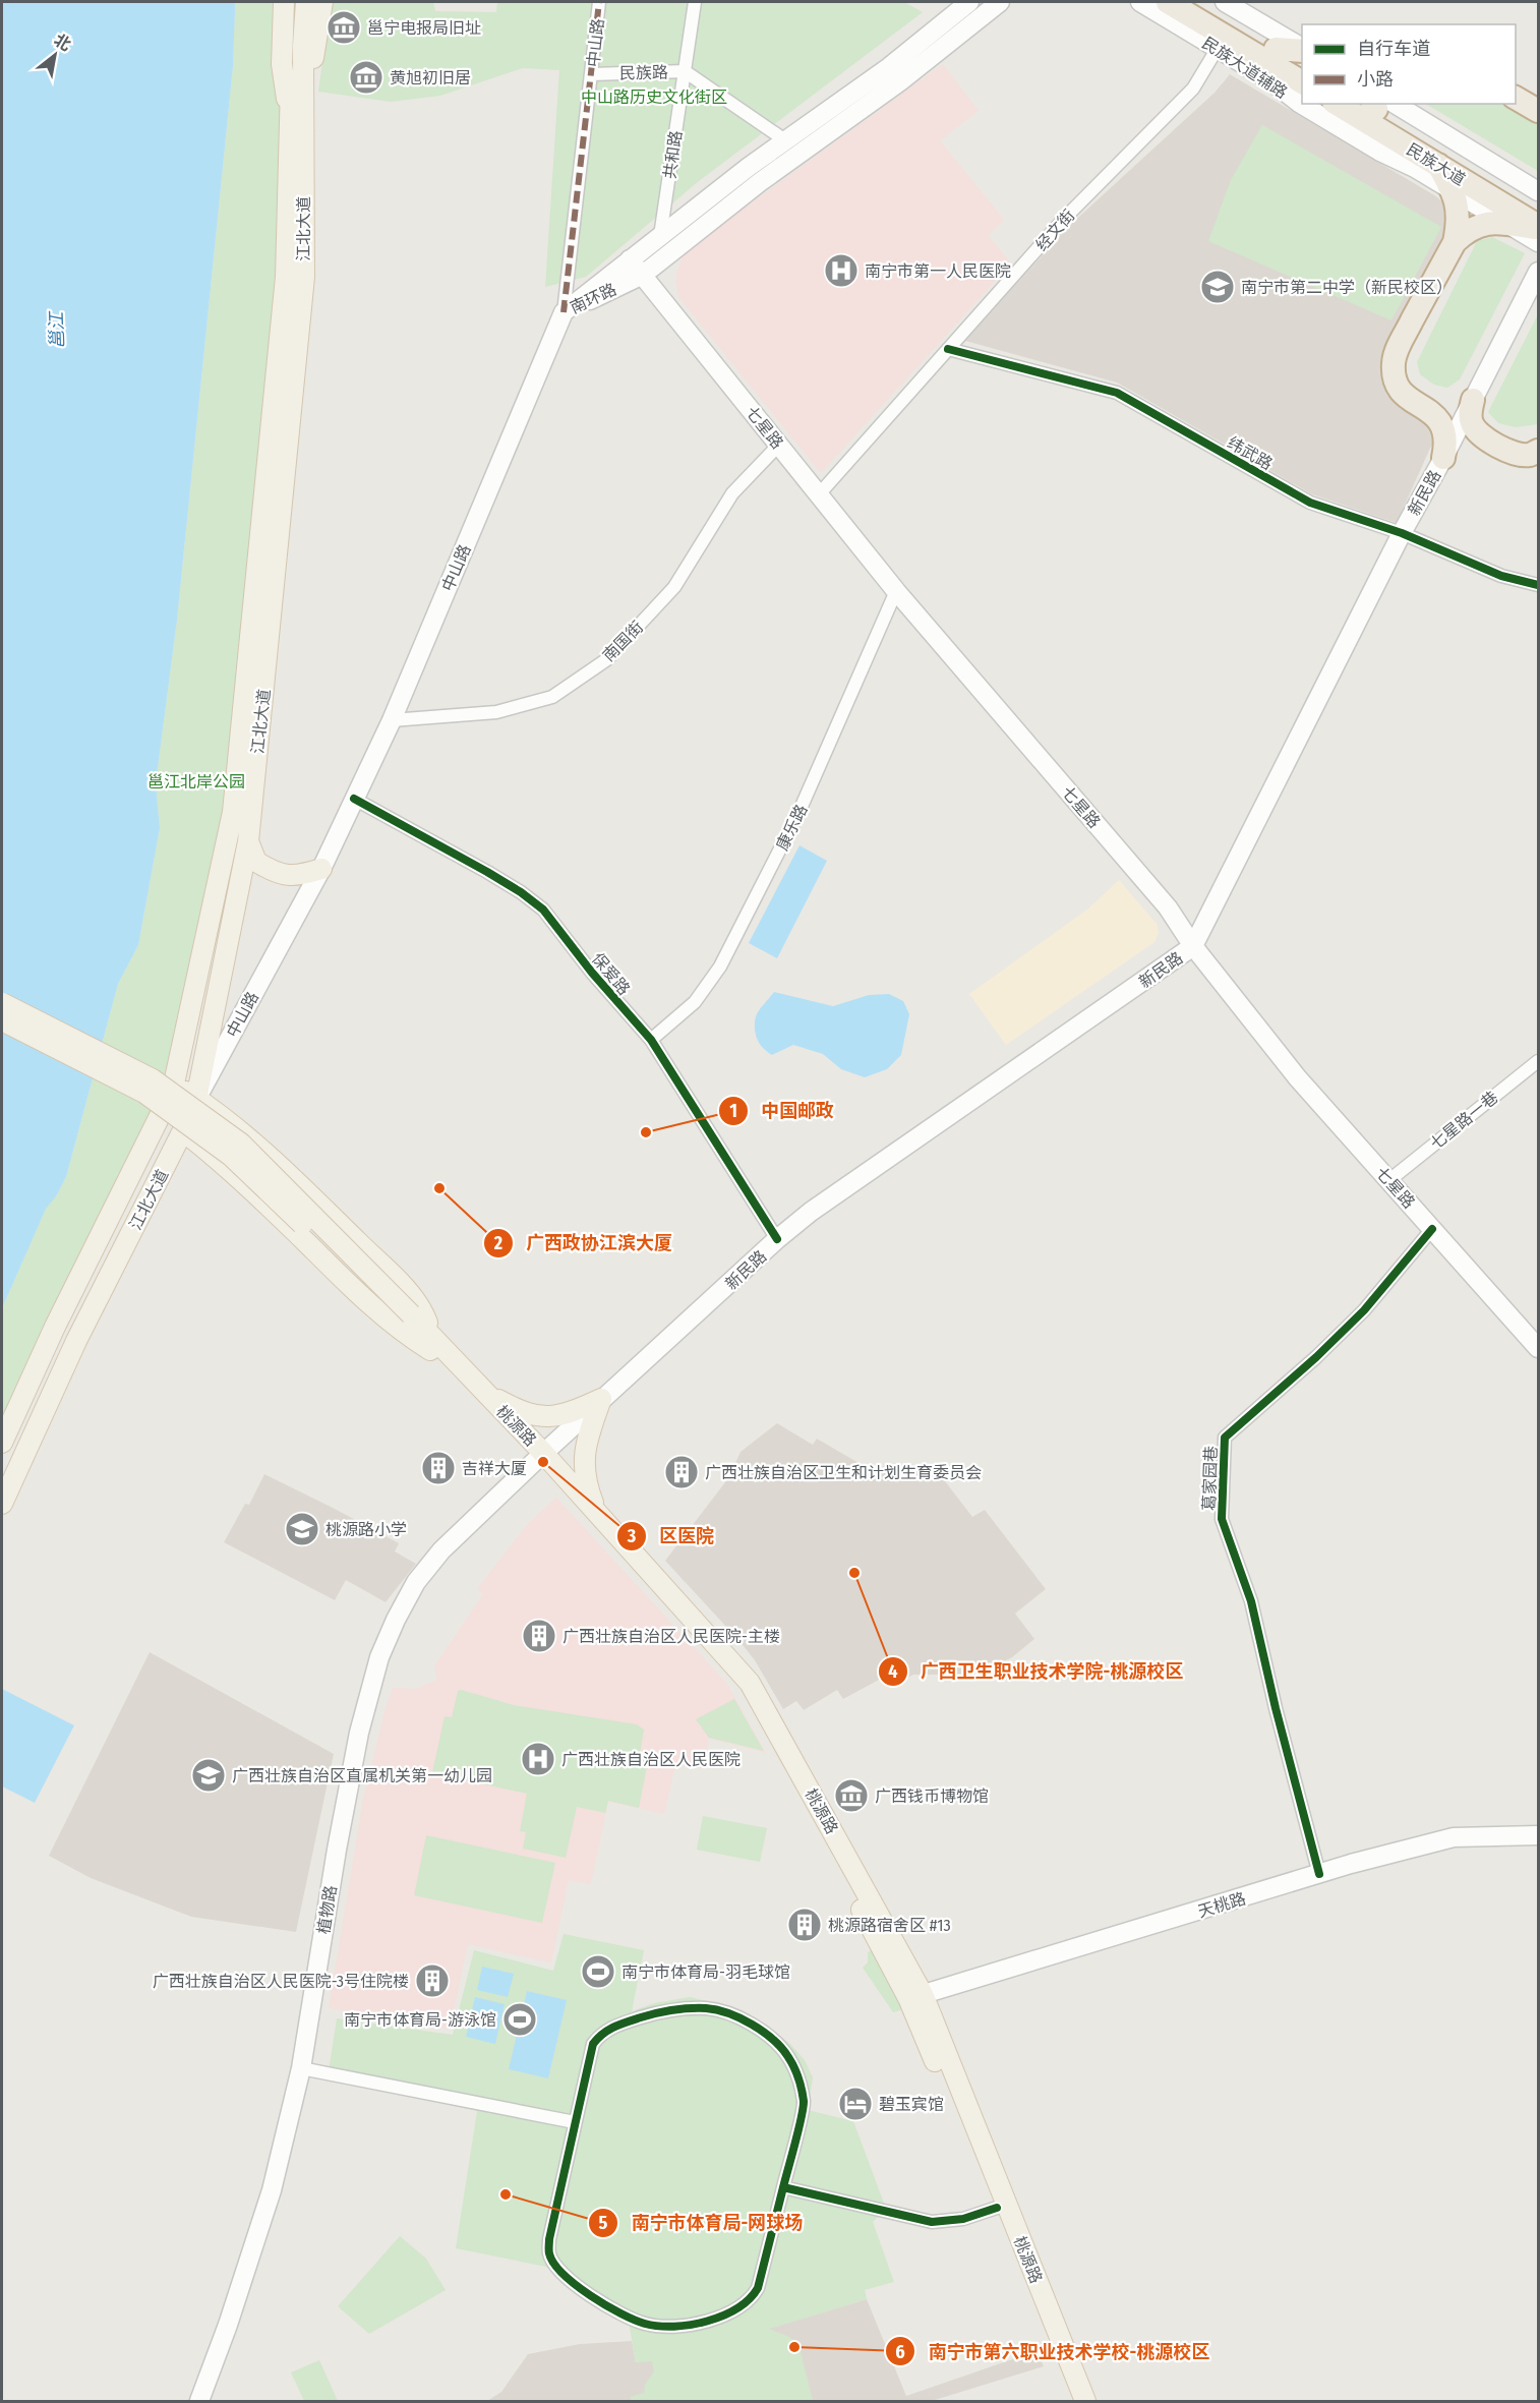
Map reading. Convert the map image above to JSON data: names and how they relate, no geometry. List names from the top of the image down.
{
  "streets": {
    "highway": ["民族大道"],
    "main road": [
      "中山路",
      "民族大道辅路",
      "江北大道",
      "南环路",
      "七星路",
      "新民路",
      "桃源路",
      "天桃路",
      "植物路"
    ],
    "street": [
      "民族路",
      "共和路",
      "经文街",
      "纬武路",
      "南国街",
      "康乐路",
      "保爱路",
      "七星路一巷",
      "葛家园巷"
    ]
  },
  "crossings": [
    ["中山路", "民族路"],
    ["中山路", "江北大道"],
    ["中山路", "南环路"],
    ["中山路", "南国街"],
    ["中山路", "保爱路"],
    ["民族大道辅路", "经文街"],
    ["民族路", "共和路"],
    ["民族路", "南环路"],
    ["共和路", "南环路"],
    ["经文街", "七星路"],
    ["经文街", "纬武路"],
    ["南环路", "七星路"],
    ["七星路", "新民路"],
    ["七星路", "南国街"],
    ["七星路", "康乐路"],
    ["七星路", "七星路一巷"],
    ["七星路", "葛家园巷"],
    ["纬武路", "新民路"],
    ["新民路", "保爱路"],
    ["新民路", "桃源路"],
    ["新民路", "植物路"],
    ["康乐路", "保爱路"],
    ["桃源路", "天桃路"],
    ["桃源路", "植物路"],
    ["葛家园巷", "天桃路"]
  ],
  "water": ["邕江"],
  "parks": ["中山路历史文化街区", "邕江北岸公园"],
  "places": {
    "museum": ["邕宁电报局旧址", "黄旭初旧居", "广西钱币博物馆"],
    "hospital": ["南宁市第一人民医院", "广西壮族自治区人民医院"],
    "school or university": ["南宁市第二中学（新民校区）", "桃源路小学", "广西壮族自治区直属机关第一幼儿园"],
    "other": [
      "中国邮政",
      "广西政协江滨大厦",
      "区医院",
      "广西卫生职业技术学院-桃源校区",
      "南宁市体育局-网球场",
      "南宁市第六职业技术学校-桃源校区"
    ],
    "building": [
      "吉祥大厦",
      "广西壮族自治区卫生和计划生育委员会",
      "广西壮族自治区人民医院-主楼",
      "桃源路宿舍区 #13",
      "广西壮族自治区人民医院-3号住院楼"
    ],
    "sports": ["南宁市体育局-羽毛球馆", "南宁市体育局-游泳馆"],
    "hotel": ["碧玉宾馆"]
  },
  "legend": ["自行车道", "小路"],
  "north": "top right"
}
